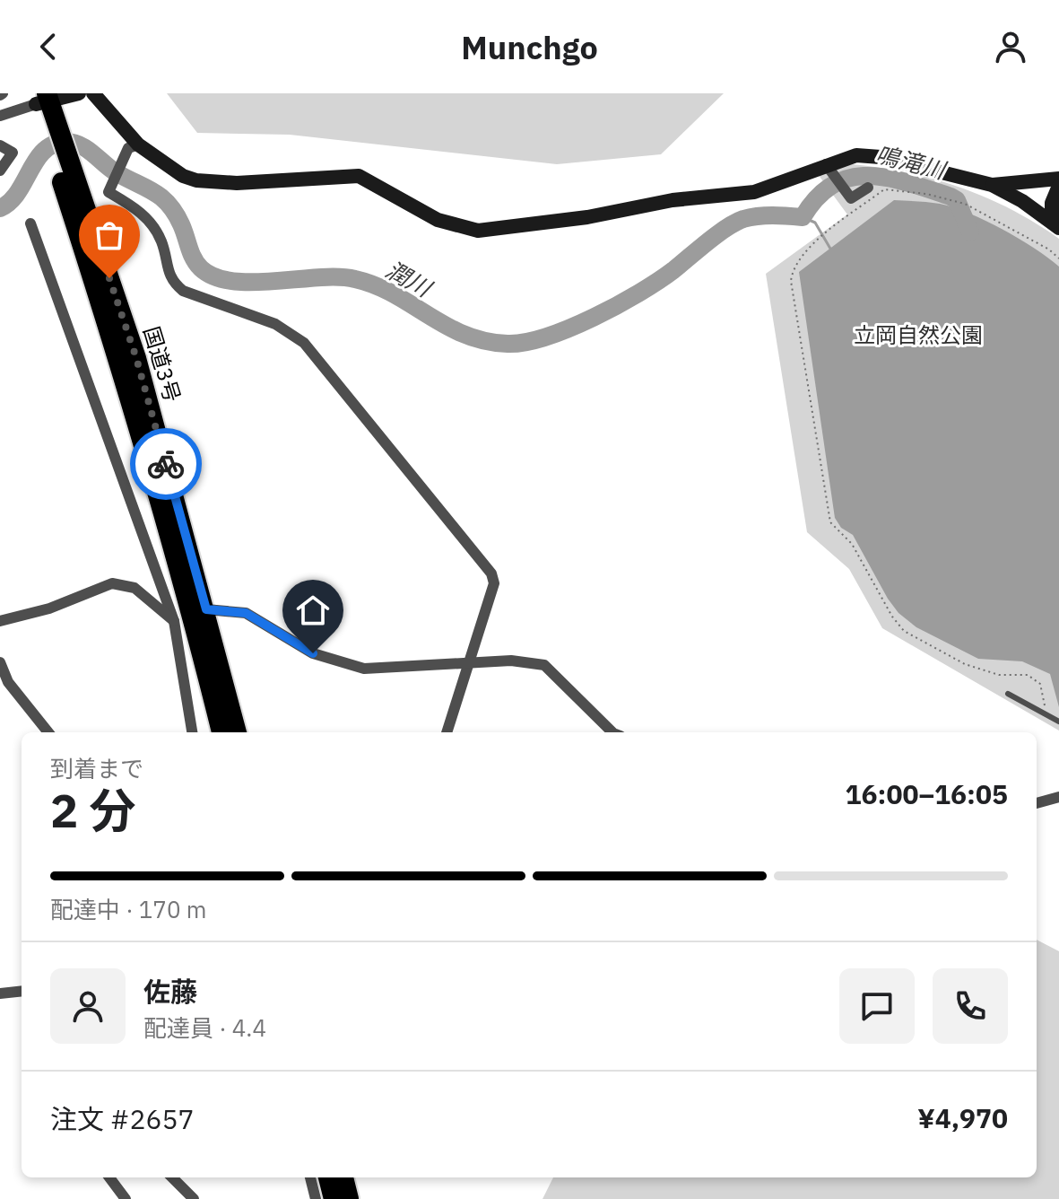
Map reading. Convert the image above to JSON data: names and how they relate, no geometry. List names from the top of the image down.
{
  "streets": {
    "highway": ["国道3号"]
  },
  "water": ["鳴滝川", "潤川"],
  "parks": ["立岡自然公園"],
  "page": {
    "header": "Munchgo",
    "heading": ["2 分", "到着まで", "16:00–16:05"],
    "panel": [
      "佐藤",
      "配達員 · 4.4",
      "注文 #2657",
      "¥4,970"
    ],
    "bar": "配達中 · 170 m"
  }
}
